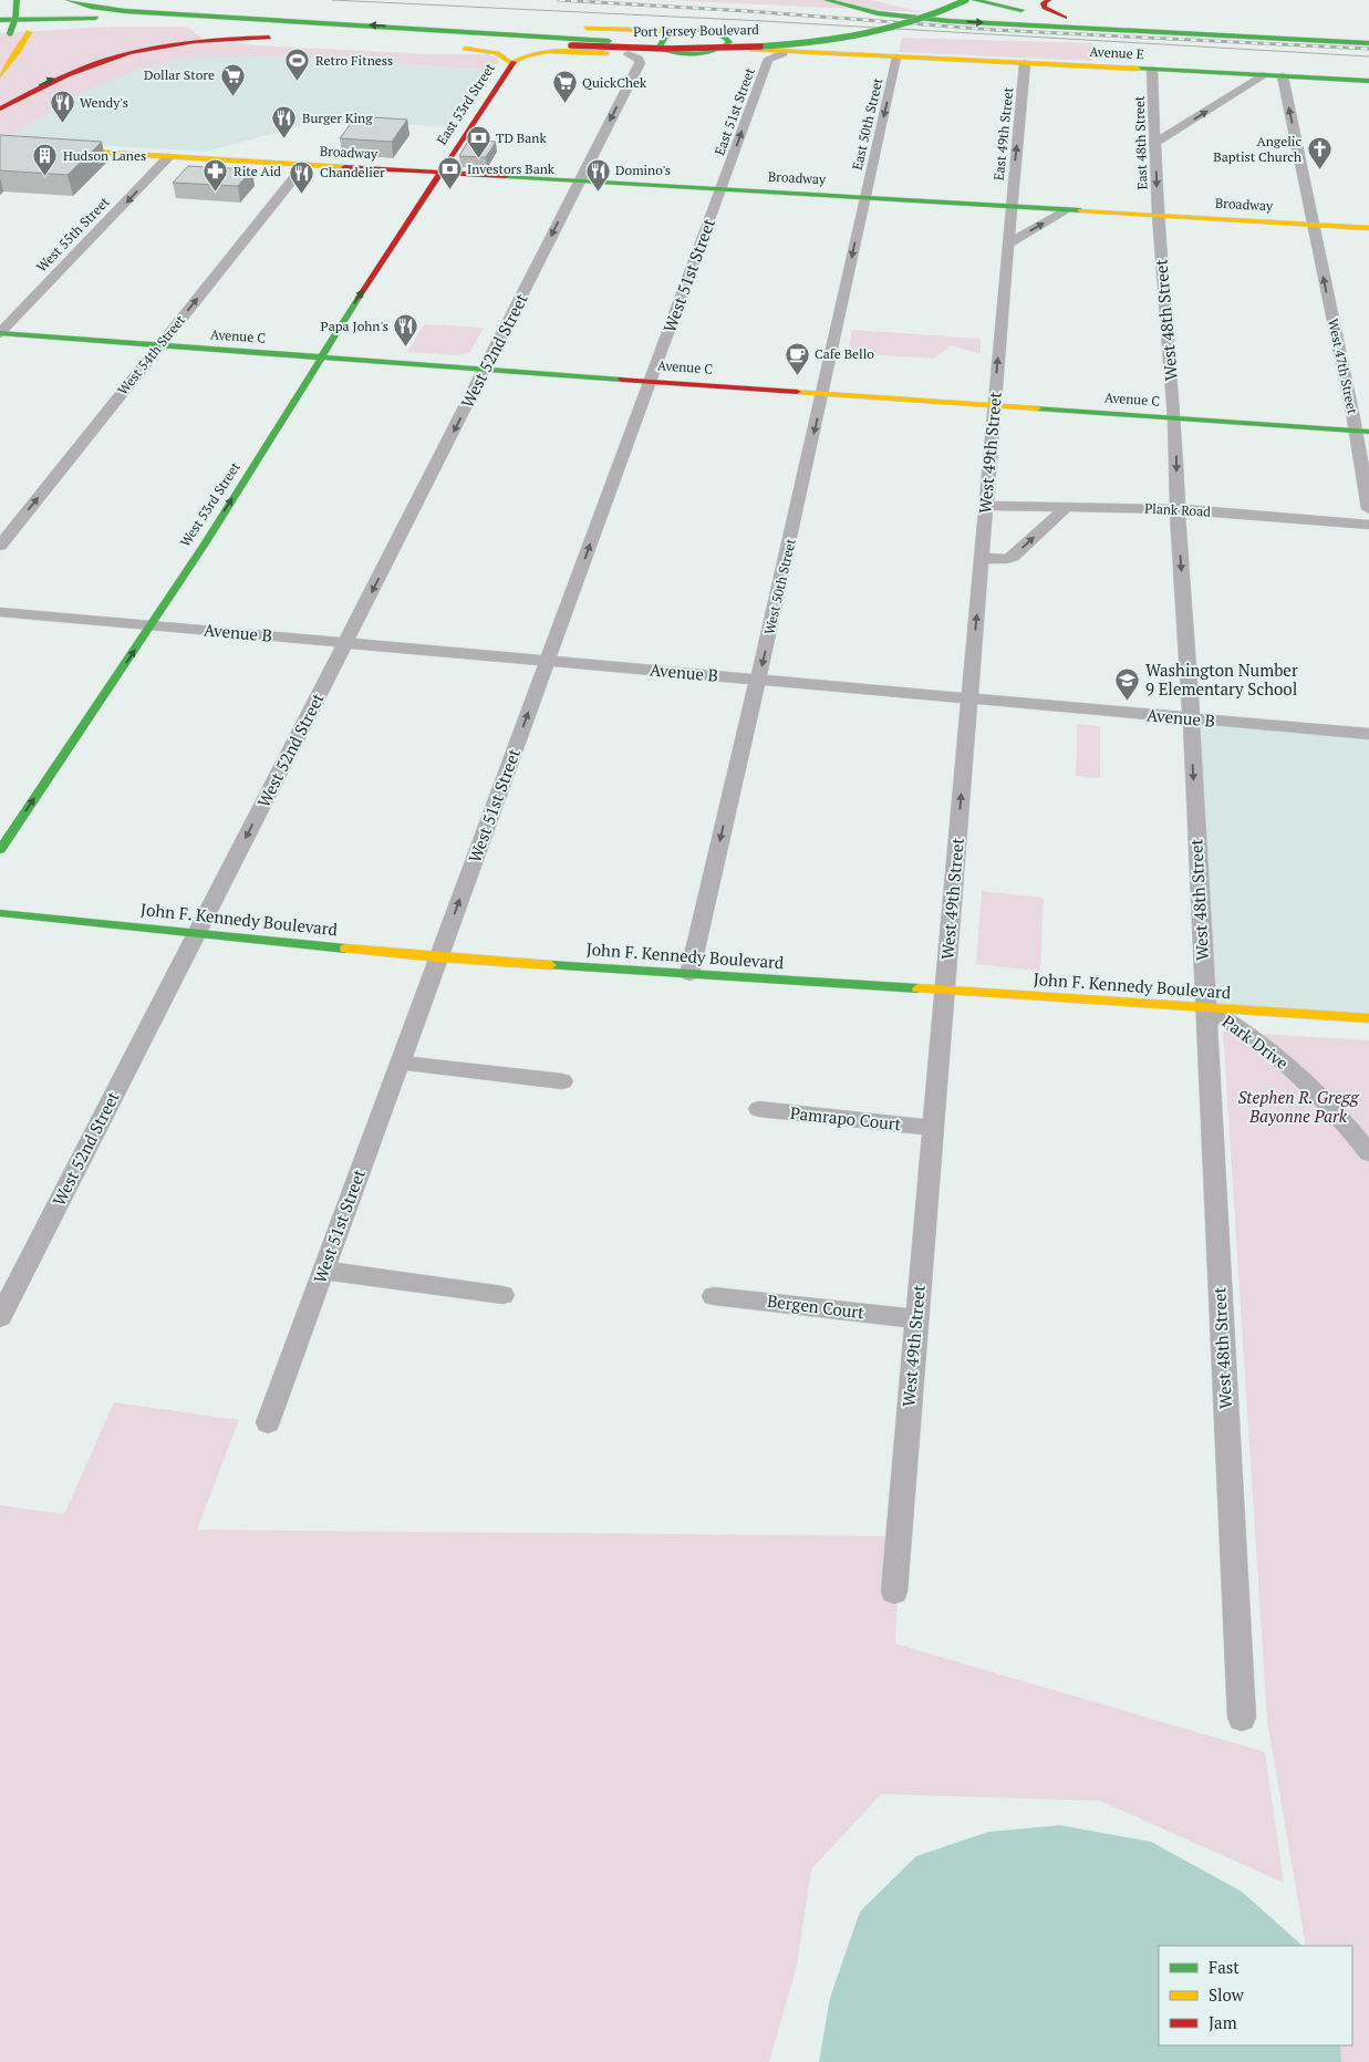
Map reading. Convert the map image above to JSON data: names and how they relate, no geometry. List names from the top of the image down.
{
  "streets": {
    "main road": [
      "Port Jersey Boulevard",
      "Avenue E",
      "East 53rd Street",
      "Broadway",
      "Avenue C",
      "West 53rd Street",
      "John F. Kennedy Boulevard"
    ],
    "street": [
      "East 51st Street",
      "East 50th Street",
      "East 49th Street",
      "East 48th Street",
      "West 55th Street",
      "West 51st Street",
      "West 48th Street",
      "West 52nd Street",
      "West 54th Street",
      "West 47th Street",
      "West 49th Street",
      "Plank Road",
      "West 50th Street",
      "Avenue B",
      "Park Drive",
      "Pamrapo Court",
      "Bergen Court"
    ]
  },
  "crossings": [
    ["Avenue E", "East 51st Street"],
    ["Avenue E", "East 50th Street"],
    ["Avenue E", "East 49th Street"],
    ["Avenue E", "East 48th Street"],
    ["Avenue E", "West 47th Street"],
    ["East 53rd Street", "Broadway"],
    ["East 53rd Street", "West 53rd Street"],
    ["East 51st Street", "Broadway"],
    ["East 51st Street", "West 51st Street"],
    ["East 50th Street", "Broadway"],
    ["East 50th Street", "West 50th Street"],
    ["East 49th Street", "Broadway"],
    ["East 49th Street", "West 49th Street"],
    ["East 48th Street", "Broadway"],
    ["East 48th Street", "West 48th Street"],
    ["Broadway", "West 55th Street"],
    ["Broadway", "West 51st Street"],
    ["Broadway", "West 48th Street"],
    ["Broadway", "West 52nd Street"],
    ["Broadway", "West 54th Street"],
    ["Broadway", "West 47th Street"],
    ["Broadway", "West 49th Street"],
    ["Broadway", "West 53rd Street"],
    ["Broadway", "West 50th Street"],
    ["West 55th Street", "Avenue C"],
    ["West 51st Street", "Avenue C"],
    ["West 51st Street", "Avenue B"],
    ["West 51st Street", "John F. Kennedy Boulevard"],
    ["West 48th Street", "Avenue C"],
    ["West 48th Street", "Plank Road"],
    ["West 48th Street", "Avenue B"],
    ["West 48th Street", "John F. Kennedy Boulevard"],
    ["West 48th Street", "Park Drive"],
    ["Avenue C", "West 52nd Street"],
    ["Avenue C", "West 54th Street"],
    ["Avenue C", "West 47th Street"],
    ["Avenue C", "West 49th Street"],
    ["Avenue C", "West 53rd Street"],
    ["Avenue C", "West 50th Street"],
    ["West 52nd Street", "Avenue B"],
    ["West 52nd Street", "John F. Kennedy Boulevard"],
    ["West 49th Street", "Plank Road"],
    ["West 49th Street", "Avenue B"],
    ["West 49th Street", "John F. Kennedy Boulevard"],
    ["West 49th Street", "Pamrapo Court"],
    ["West 49th Street", "Bergen Court"],
    ["West 53rd Street", "Avenue B"],
    ["West 50th Street", "Avenue B"],
    ["West 50th Street", "John F. Kennedy Boulevard"],
    ["John F. Kennedy Boulevard", "Park Drive"]
  ],
  "one_way": [
    "East 51st Street",
    "East 50th Street",
    "East 49th Street",
    "East 48th Street",
    "West 55th Street",
    "West 51st Street",
    "West 48th Street",
    "West 52nd Street",
    "West 54th Street",
    "West 47th Street",
    "West 49th Street",
    "West 53rd Street",
    "West 50th Street"
  ],
  "parks": ["Stephen R. Gregg Bayonne Park"],
  "places": {
    "sports": ["Retro Fitness"],
    "supermarket": ["Dollar Store", "QuickChek"],
    "restaurant": [
      "Wendy's",
      "Burger King",
      "Domino's",
      "Chandelier",
      "Papa John's"
    ],
    "bank": ["TD Bank", "Investors Bank"],
    "church": ["Angelic Baptist Church"],
    "building": ["Hudson Lanes"],
    "pharmacy": ["Rite Aid"],
    "cafe": ["Cafe Bello"],
    "school or university": ["Washington Number 9 Elementary School"]
  },
  "legend": ["Fast", "Slow", "Jam"]
}
